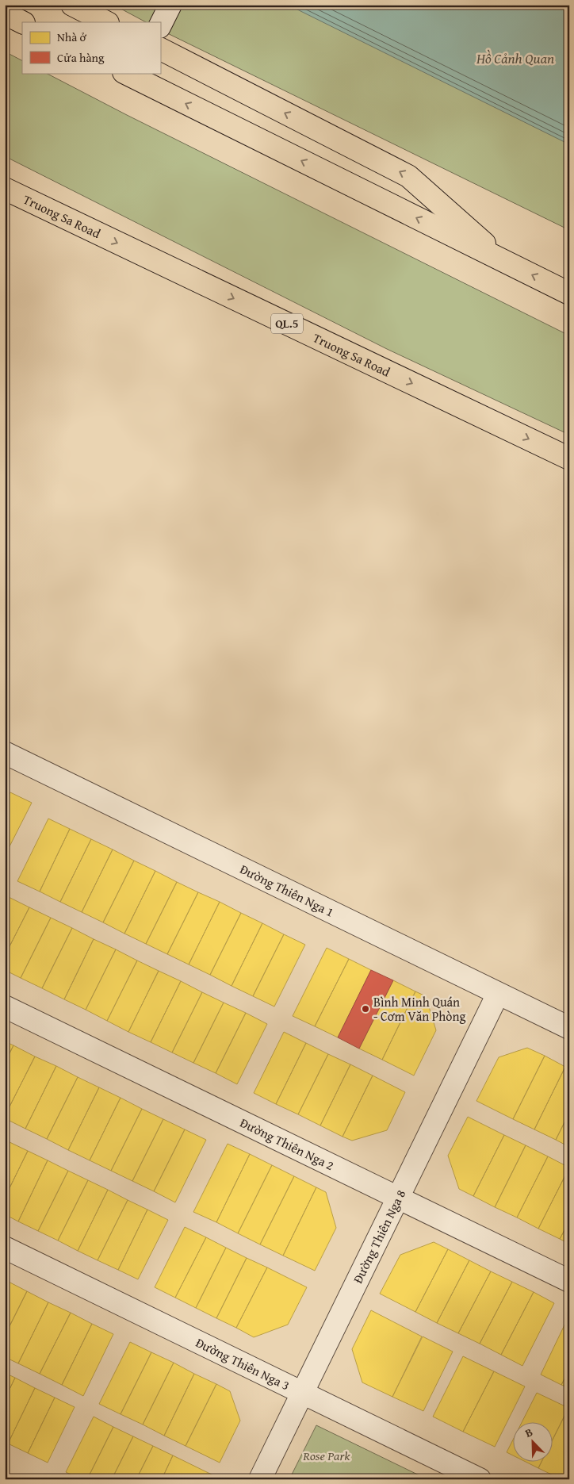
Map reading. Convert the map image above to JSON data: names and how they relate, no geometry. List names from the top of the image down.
{
  "streets": {
    "highway": ["Truong Sa Road", "QL.5"],
    "street": [
      "Đường Thiên Nga 1",
      "Đường Thiên Nga 2",
      "Đường Thiên Nga 8",
      "Đường Thiên Nga 3"
    ]
  },
  "crossings": [
    ["Đường Thiên Nga 1", "Đường Thiên Nga 8"],
    ["Đường Thiên Nga 2", "Đường Thiên Nga 8"],
    ["Đường Thiên Nga 8", "Đường Thiên Nga 3"]
  ],
  "water": ["Hồ Cảnh Quan"],
  "parks": ["Rose Park"],
  "places": ["Bình Minh Quán - Cơm Văn Phòng"],
  "legend": ["Nhà ở", "Cửa hàng"],
  "north": "top left"
}
